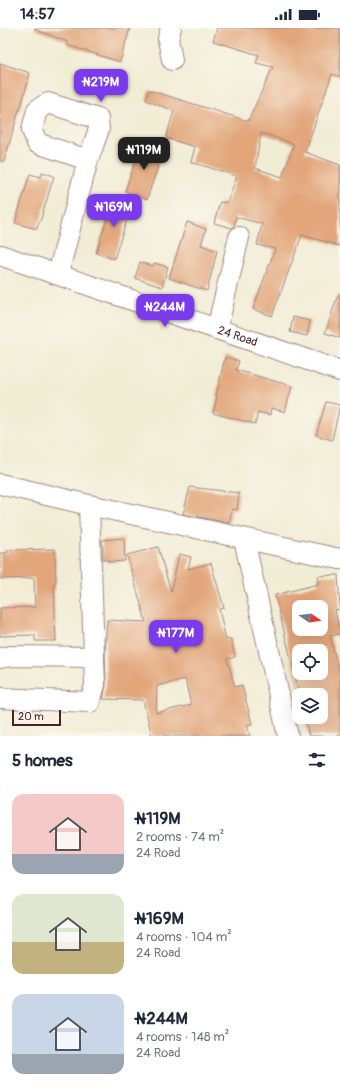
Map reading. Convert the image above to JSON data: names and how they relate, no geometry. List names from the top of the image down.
{
  "streets": {
    "street": ["24 Road"]
  },
  "scale_bar": "20 m",
  "north": "right",
  "page": {
    "status": "14:57",
    "price": [
      "₦219M",
      "₦119M",
      "₦169M",
      "₦244M",
      "₦177M"
    ],
    "scale": "20 m",
    "heading": "5 homes",
    "list": [
      {
        "name": "₦119M",
        "note": "2 rooms · 74 m² · 24 Road"
      },
      {
        "name": "₦169M",
        "note": "4 rooms · 104 m² · 24 Road"
      },
      {
        "name": "₦244M",
        "note": "4 rooms · 148 m² · 24 Road"
      }
    ]
  }
}
